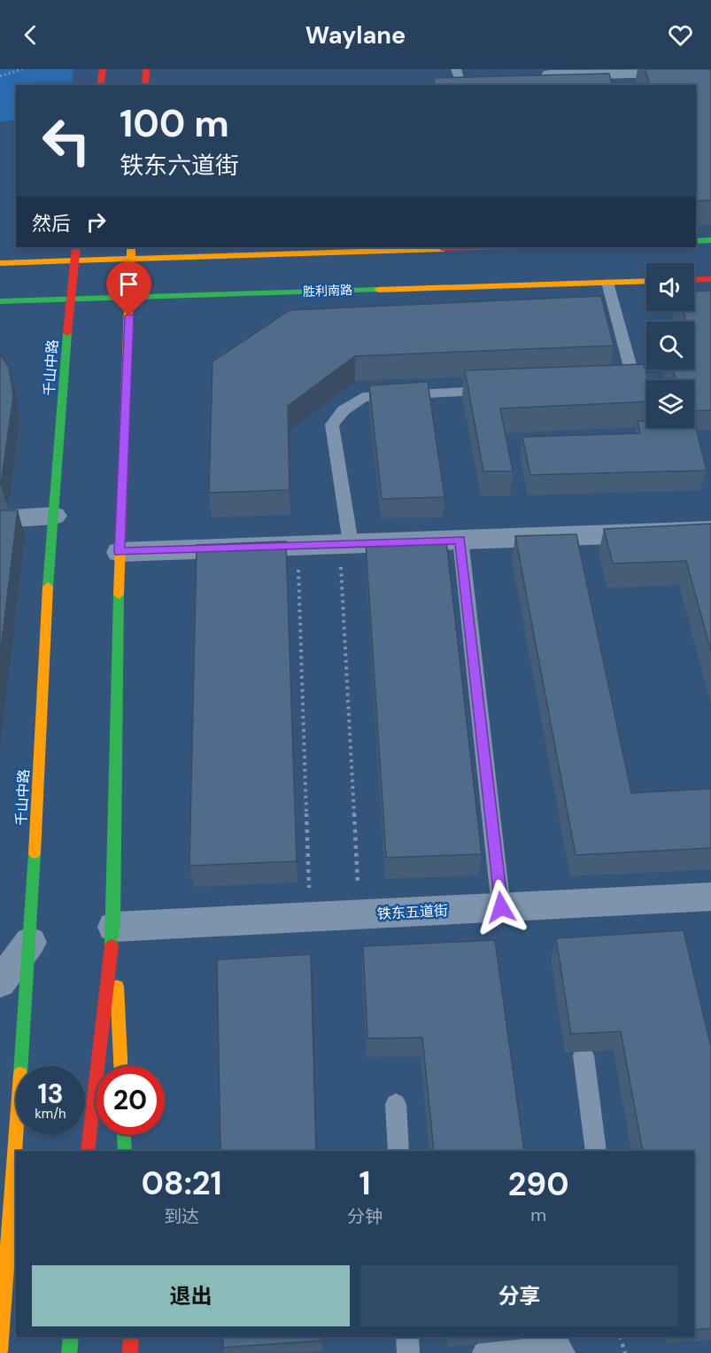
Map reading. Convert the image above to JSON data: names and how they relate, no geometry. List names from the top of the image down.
{
  "streets": {
    "main road": ["胜利南路", "千山中路"],
    "street": ["铁东五道街"]
  },
  "crossings": [
    ["胜利南路", "千山中路"]
  ],
  "page": {
    "header": "Waylane",
    "turn": ["100 m", "铁东六道街"],
    "then": "然后",
    "speed": "13 km/h",
    "limit": "20",
    "eta": [
      "08:21",
      "到达",
      "1",
      "分钟",
      "290",
      "m"
    ],
    "buttons": ["退出", "分享"]
  }
}
